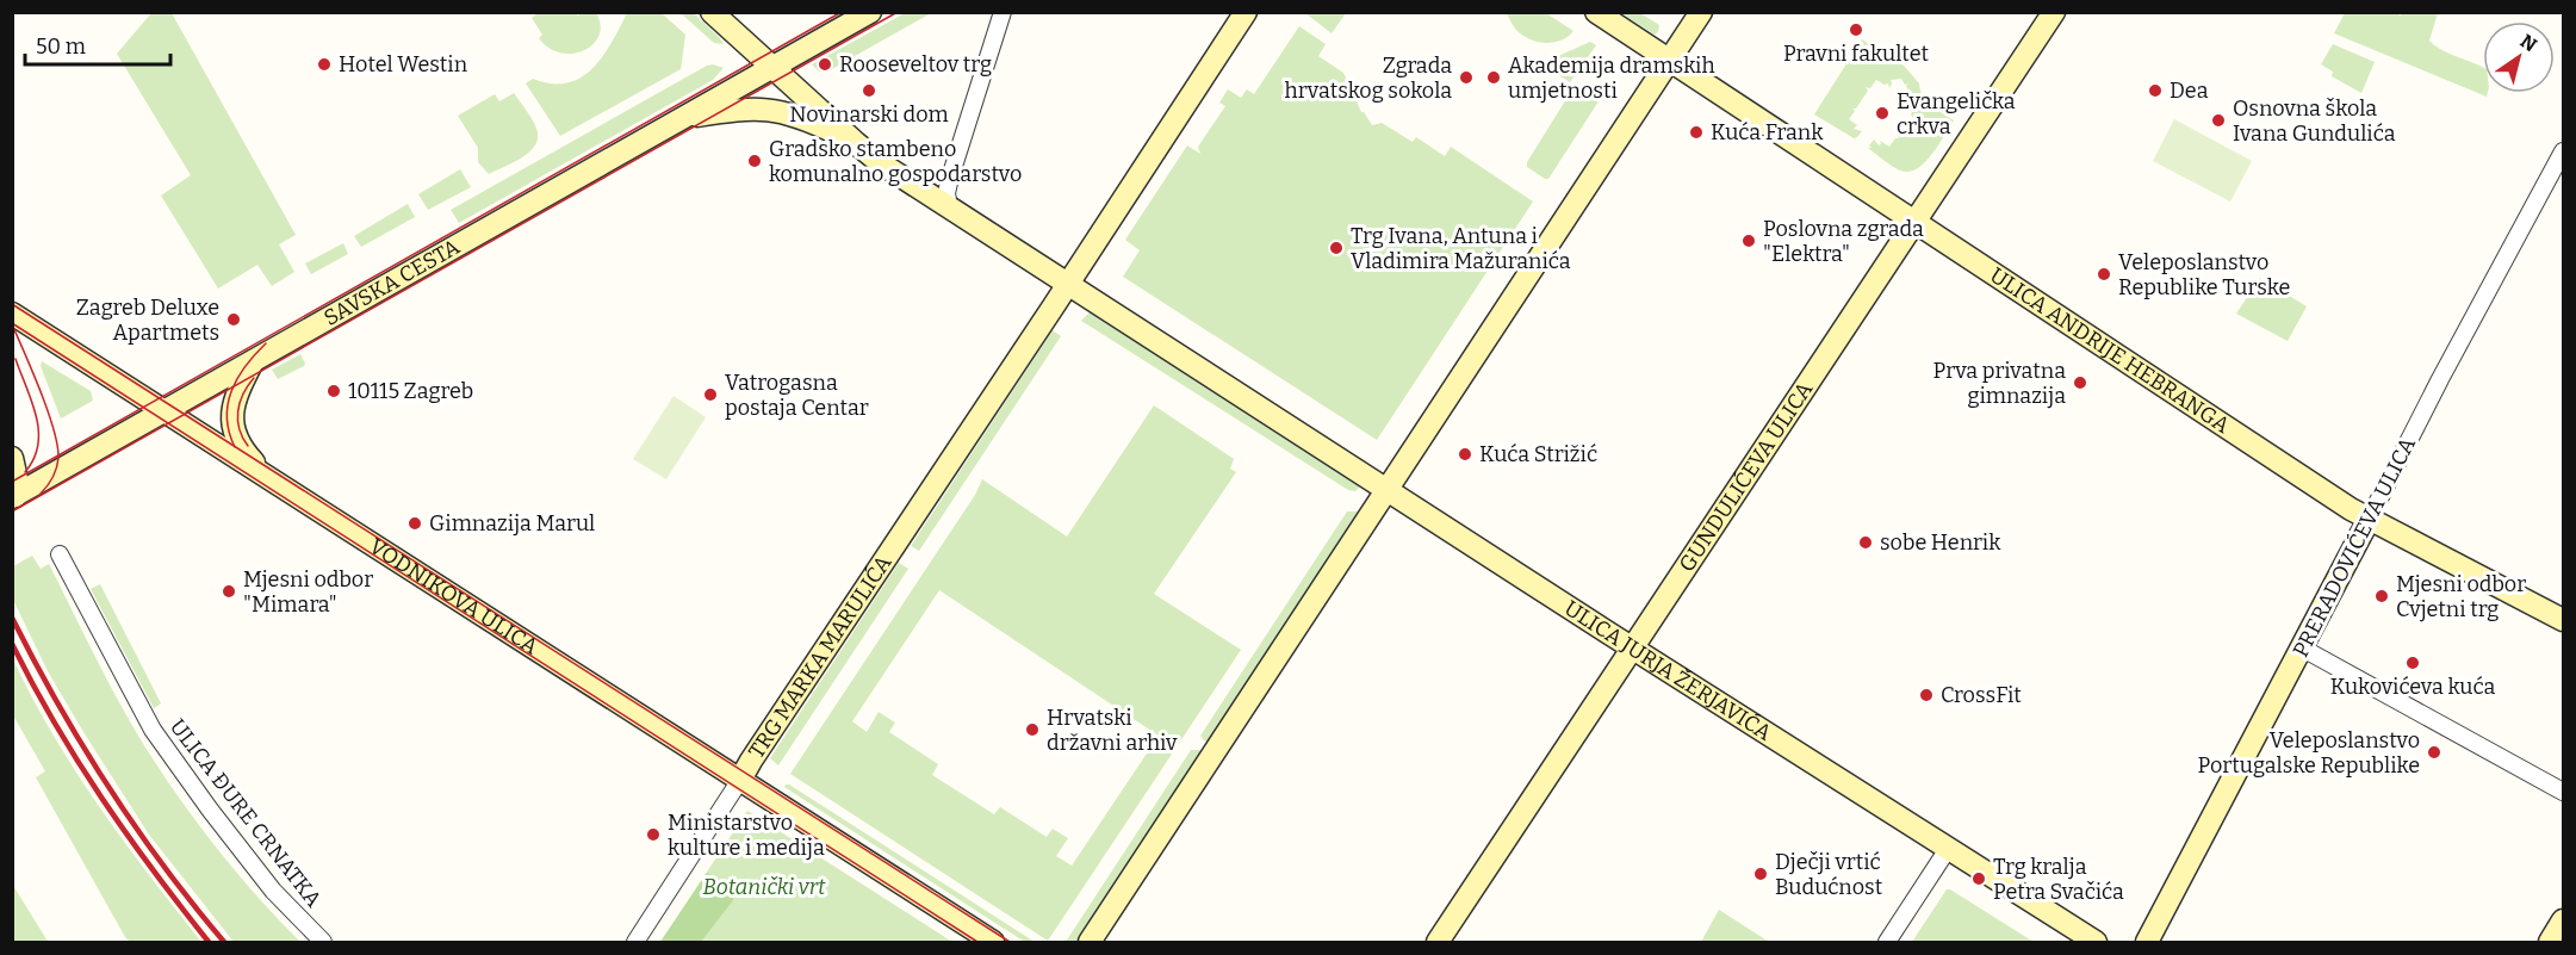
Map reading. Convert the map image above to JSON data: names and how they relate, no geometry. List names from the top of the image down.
{
  "streets": {
    "street": [
      "SAVSKA CESTA",
      "ULICA ANDRIJE HEBRANGA",
      "GUNDULIĆEVA ULICA",
      "PRERADOVIĆEVA ULICA",
      "VODNIKOVA ULICA",
      "TRG MARKA MARULIĆA",
      "ULICA JURJA ŽERJAVIĆA",
      "ULICA ĐURE CRNATKA"
    ]
  },
  "crossings": [
    ["SAVSKA CESTA", "VODNIKOVA ULICA"],
    ["ULICA ANDRIJE HEBRANGA", "GUNDULIĆEVA ULICA"],
    ["ULICA ANDRIJE HEBRANGA", "PRERADOVIĆEVA ULICA"],
    ["GUNDULIĆEVA ULICA", "ULICA JURJA ŽERJAVIĆA"],
    ["VODNIKOVA ULICA", "TRG MARKA MARULIĆA"]
  ],
  "parks": ["Botanički vrt"],
  "places": [
    "Pravni fakultet",
    "Hotel Westin",
    "Rooseveltov trg",
    "Zgrada hrvatskog sokola",
    "Akademija dramskih umjetnosti",
    "Novinarski dom",
    "Dea",
    "Evangelička crkva",
    "Osnovna škola Ivana Gundulića",
    "Kuća Frank",
    "Gradsko stambeno komunalno gospodarstvo",
    "Poslovna zgrada \"Elektra\"",
    "Trg Ivana, Antuna i Vladimira Mažuranića",
    "Veleposlanstvo Republike Turske",
    "Zagreb Deluxe Apartmets",
    "Prva privatna gimnazija",
    "10115 Zagreb",
    "Vatrogasna postaja Centar",
    "Kuća Strižić",
    "Gimnazija Marul",
    "sobe Henrik",
    "Mjesni odbor \"Mimara\"",
    "Mjesni odbor Cvjetni trg",
    "Kukovićeva kuća",
    "CrossFit",
    "Hrvatski državni arhiv",
    "Veleposlanstvo Portugalske Republike",
    "Ministarstvo kulture i medija",
    "Dječji vrtić Budućnost",
    "Trg kralja Petra Svačića"
  ],
  "scale_bar": "50 m",
  "north": "top right"
}
